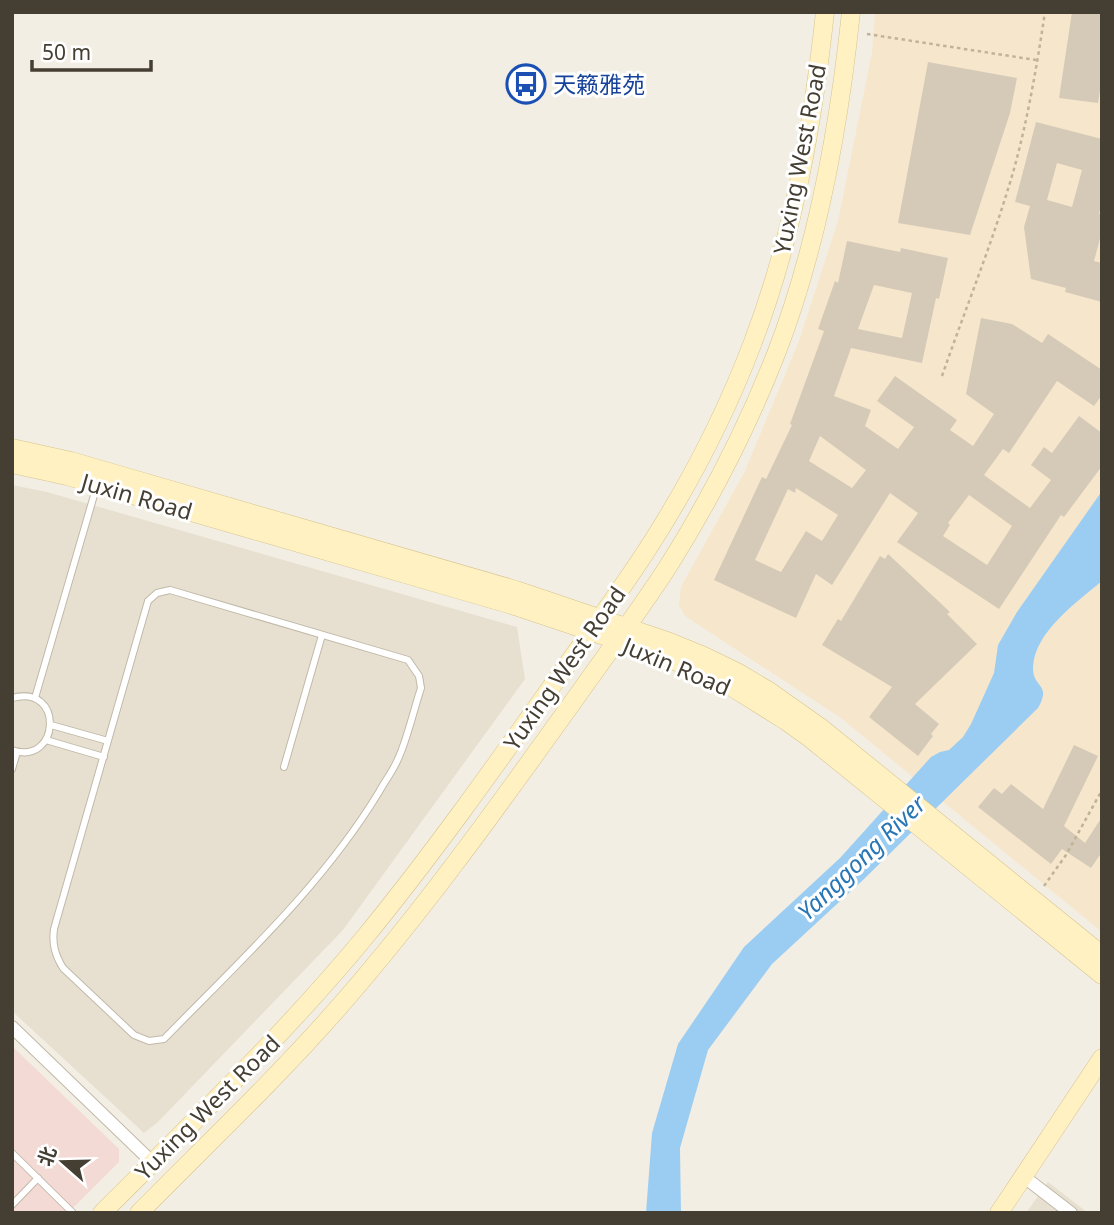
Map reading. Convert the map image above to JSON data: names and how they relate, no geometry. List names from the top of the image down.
{
  "streets": {
    "main road": ["Yuxing West Road", "Juxin Road"]
  },
  "crossings": [
    ["Yuxing West Road", "Juxin Road"]
  ],
  "water": ["Yanggong River"],
  "places": {
    "bus stop": ["天籁雅苑"]
  },
  "scale_bar": "50 m",
  "north": "left"
}
